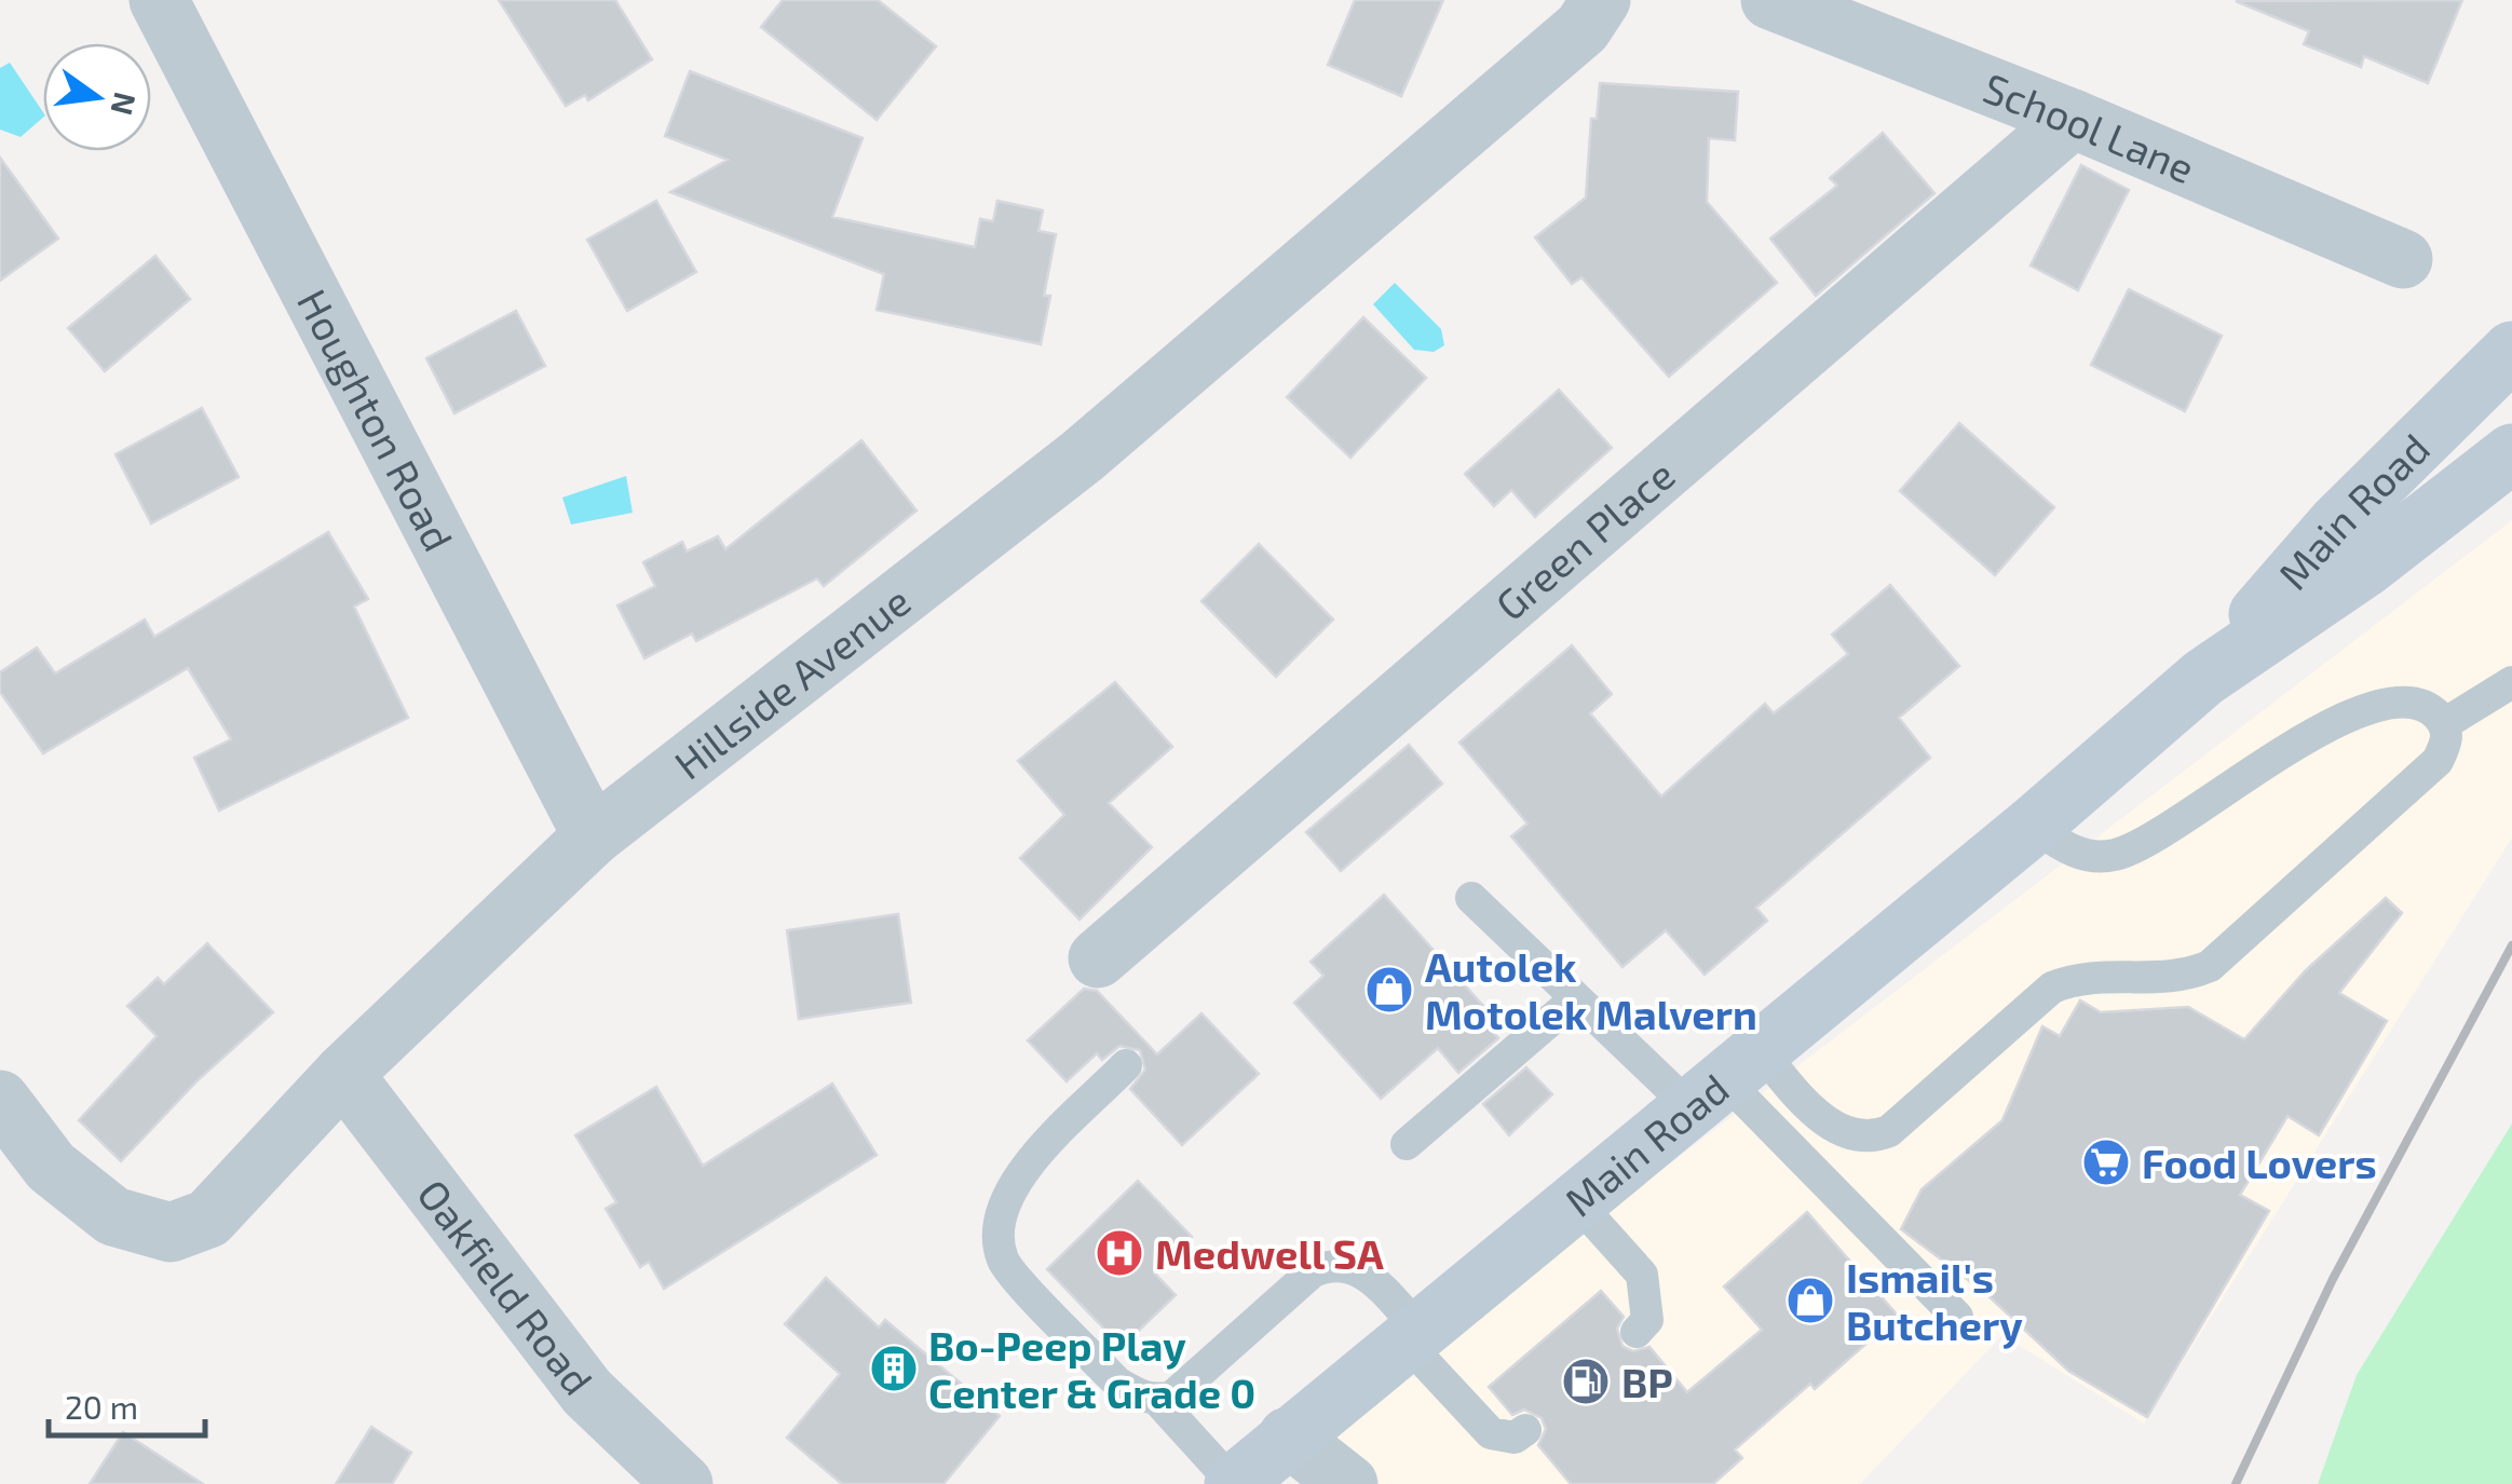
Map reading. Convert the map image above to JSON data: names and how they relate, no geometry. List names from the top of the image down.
{
  "streets": {
    "main road": ["Main Road"],
    "street": [
      "School Lane",
      "Houghton Road",
      "Green Place",
      "Hillside Avenue",
      "Oakfield Road"
    ]
  },
  "crossings": [
    ["School Lane", "Green Place"],
    ["Houghton Road", "Hillside Avenue"],
    ["Hillside Avenue", "Oakfield Road"]
  ],
  "places": {
    "shop": ["Autolek Motolek Malvern", "Ismail's Butchery"],
    "supermarket": ["Food Lovers"],
    "hospital": ["Medwell SA"],
    "building": ["Bo-Peep Play Center & Grade 0"],
    "fuel station": ["BP"]
  },
  "scale_bar": "20 m",
  "north": "right"
}
